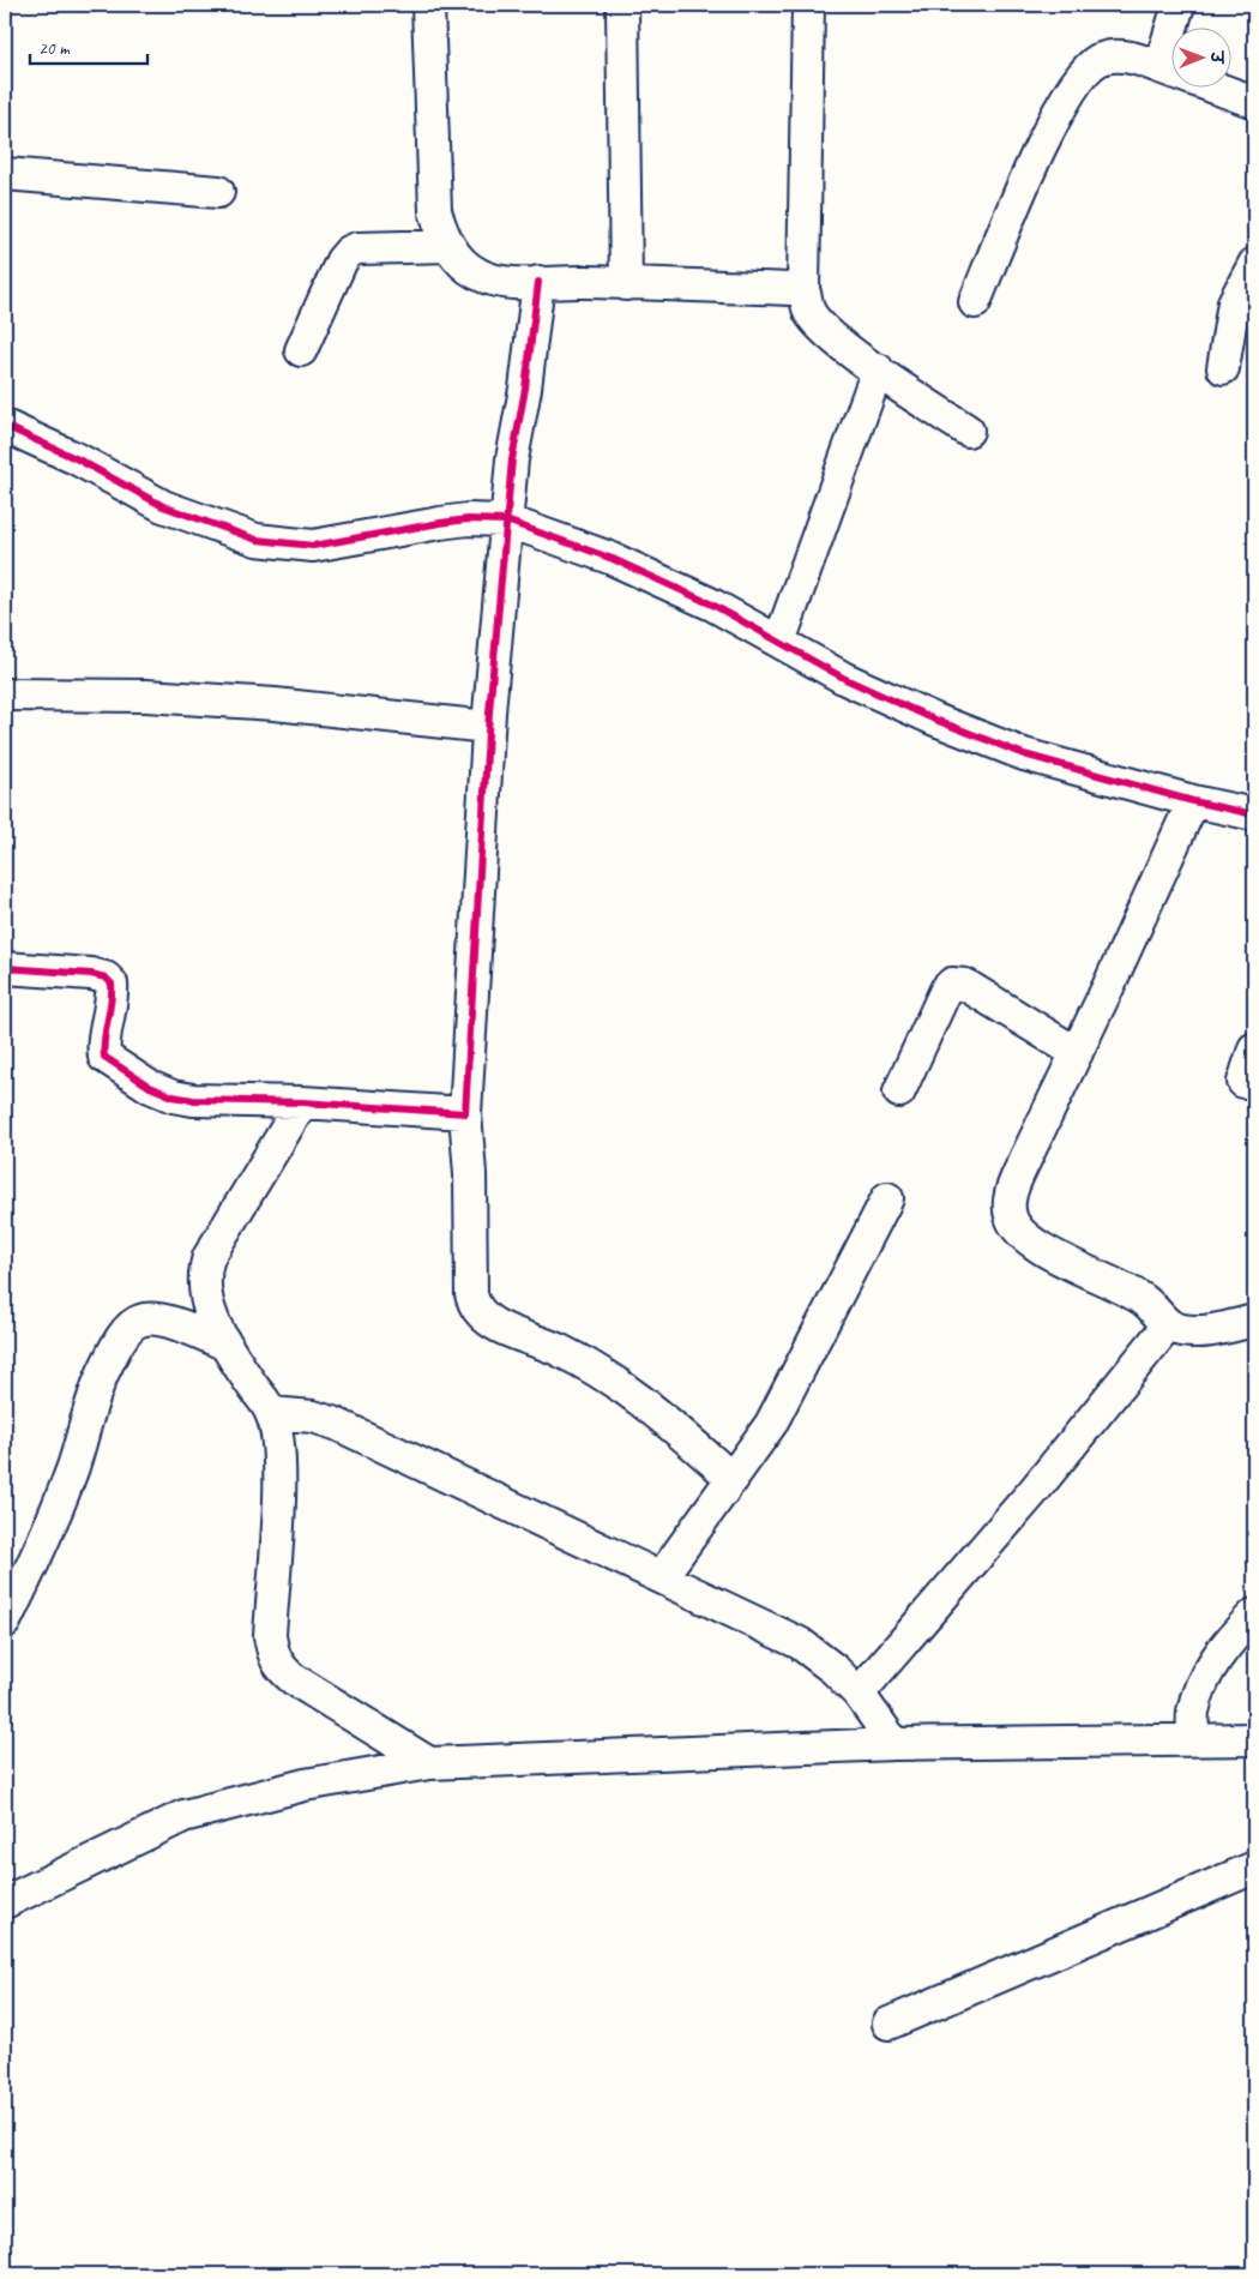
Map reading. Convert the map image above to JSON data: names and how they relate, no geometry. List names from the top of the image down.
{
  "scale_bar": "20 m",
  "north": "right"
}
